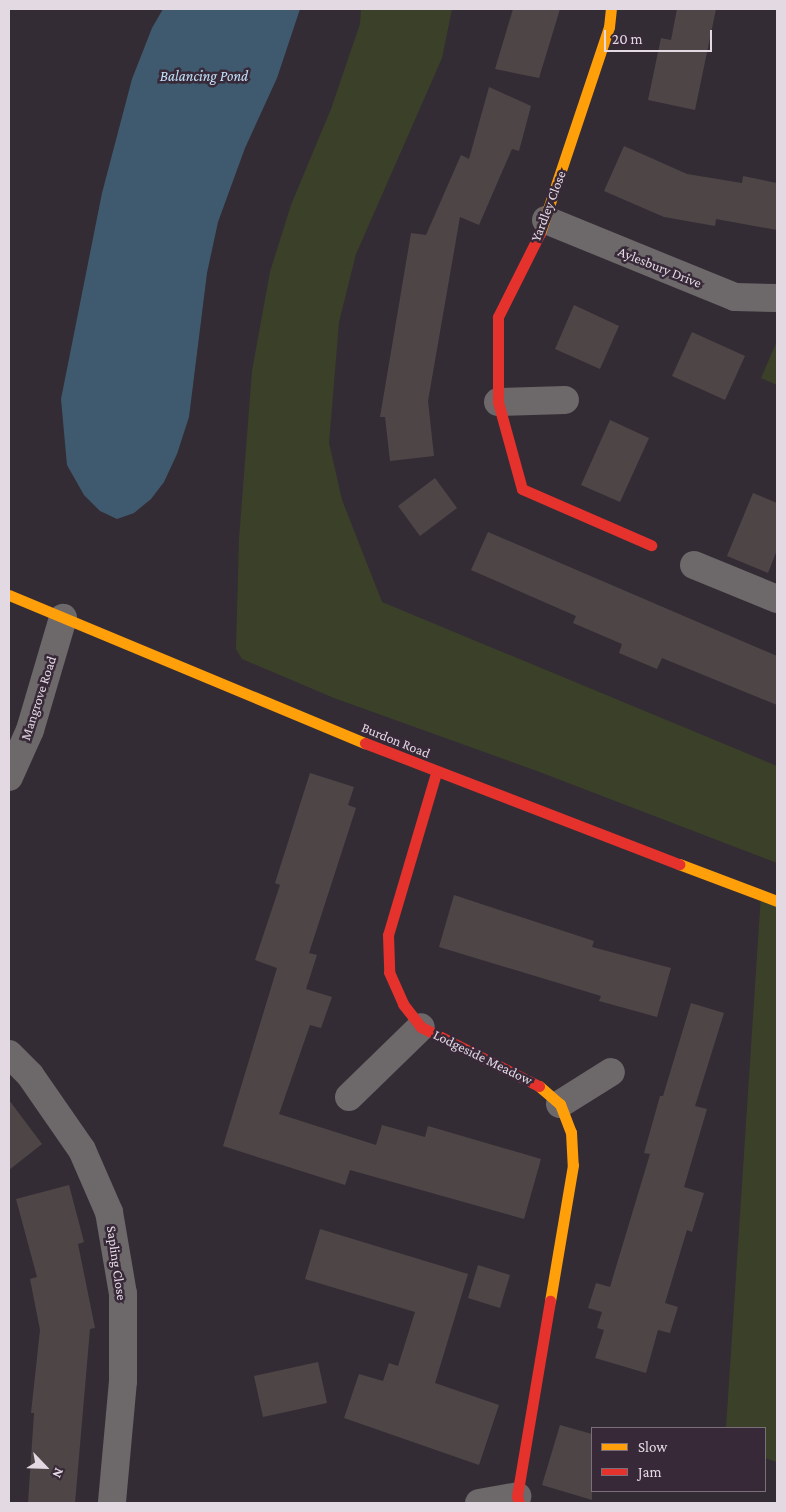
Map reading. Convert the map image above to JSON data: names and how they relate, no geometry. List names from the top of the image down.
{
  "streets": {
    "street": [
      "Yardley Close",
      "Aylesbury Drive",
      "Mangrove Road",
      "Burdon Road",
      "Lodgeside Meadow",
      "Sapling Close"
    ]
  },
  "crossings": [
    ["Yardley Close", "Aylesbury Drive"],
    ["Mangrove Road", "Burdon Road"],
    ["Burdon Road", "Lodgeside Meadow"]
  ],
  "water": ["Balancing Pond"],
  "legend": ["Slow", "Jam"],
  "scale_bar": "20 m",
  "north": "bottom right"
}
